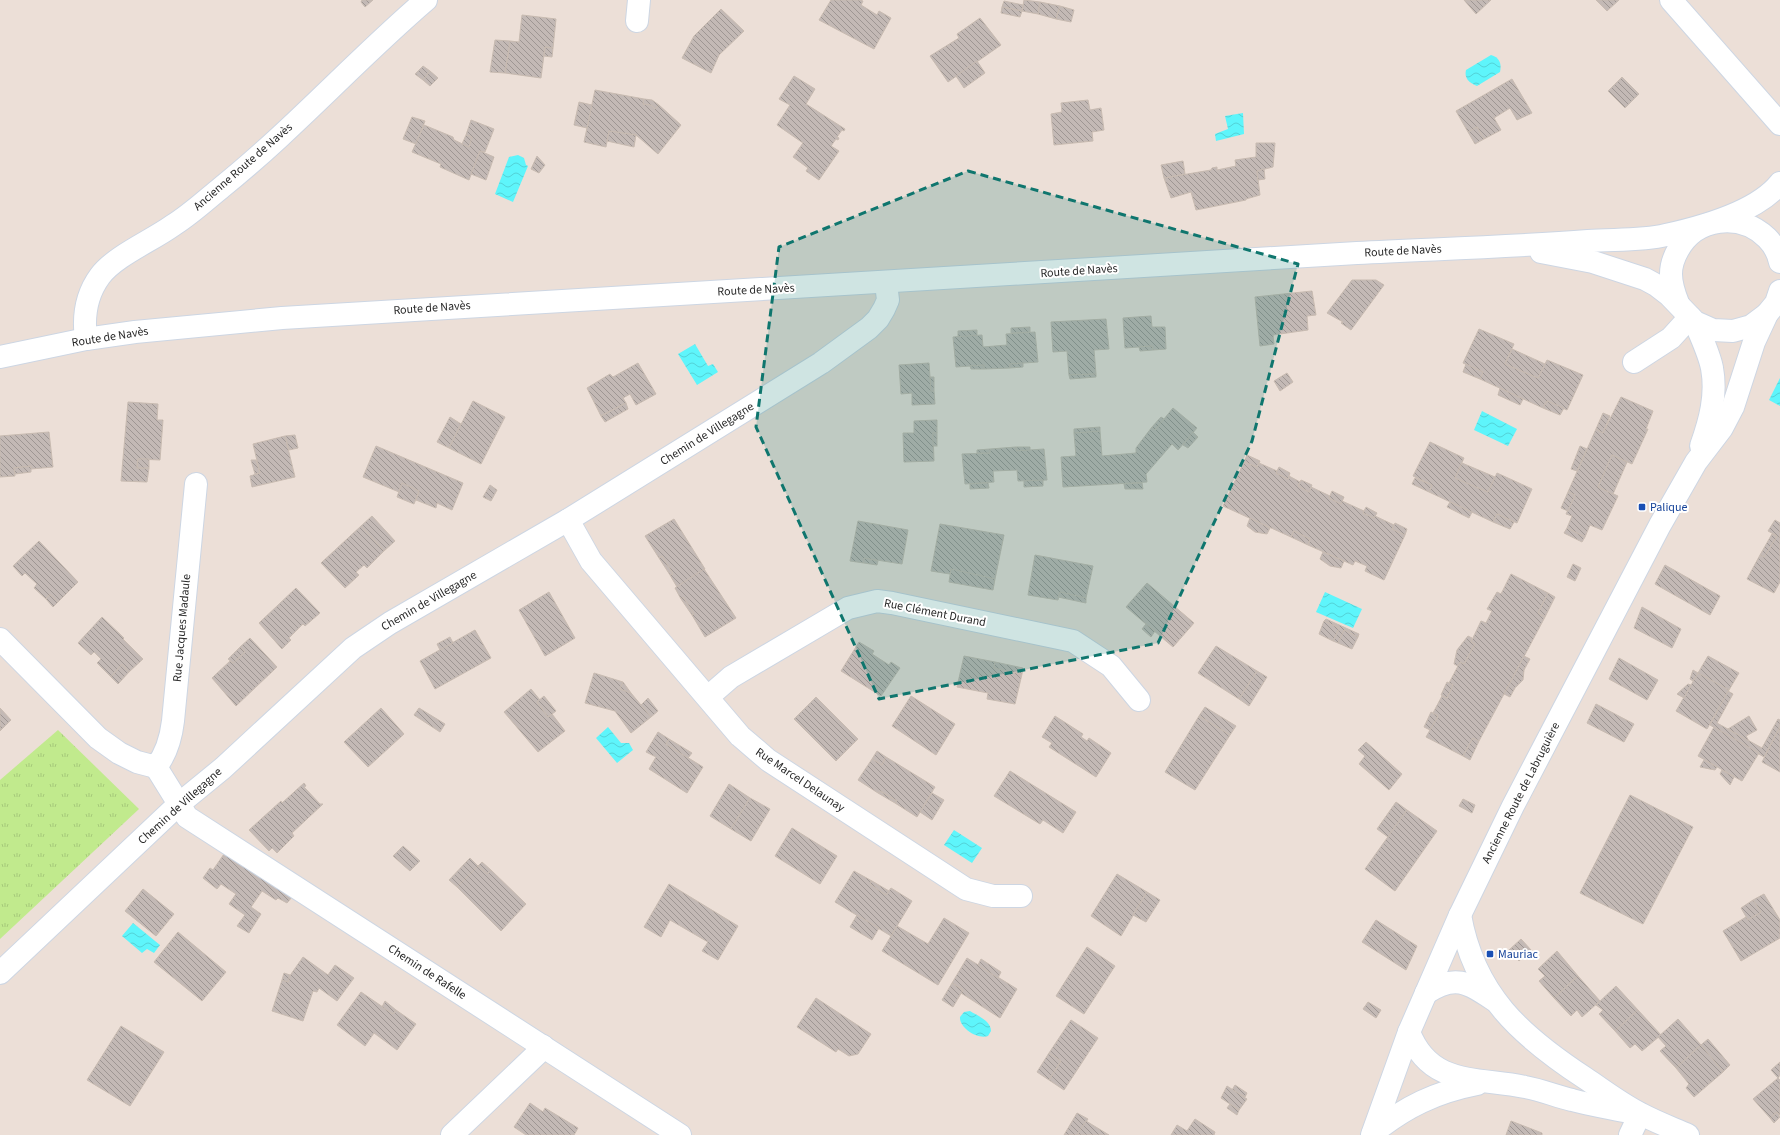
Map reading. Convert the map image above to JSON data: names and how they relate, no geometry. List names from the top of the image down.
{
  "streets": {
    "street": [
      "Ancienne Route de Navès",
      "Route de Navès",
      "Chemin de Villegagne",
      "Rue Clément Durand",
      "Rue Jacques Madaule",
      "Rue Marcel Delaunay",
      "Ancienne Route de Labruguière",
      "Chemin de Rafelle"
    ]
  },
  "crossings": [
    ["Ancienne Route de Navès", "Route de Navès"],
    ["Route de Navès", "Chemin de Villegagne"],
    ["Chemin de Villegagne", "Rue Marcel Delaunay"],
    ["Chemin de Villegagne", "Chemin de Rafelle"],
    ["Rue Clément Durand", "Rue Marcel Delaunay"]
  ],
  "places": {
    "transit": ["Palique", "Mauriac"]
  }
}
